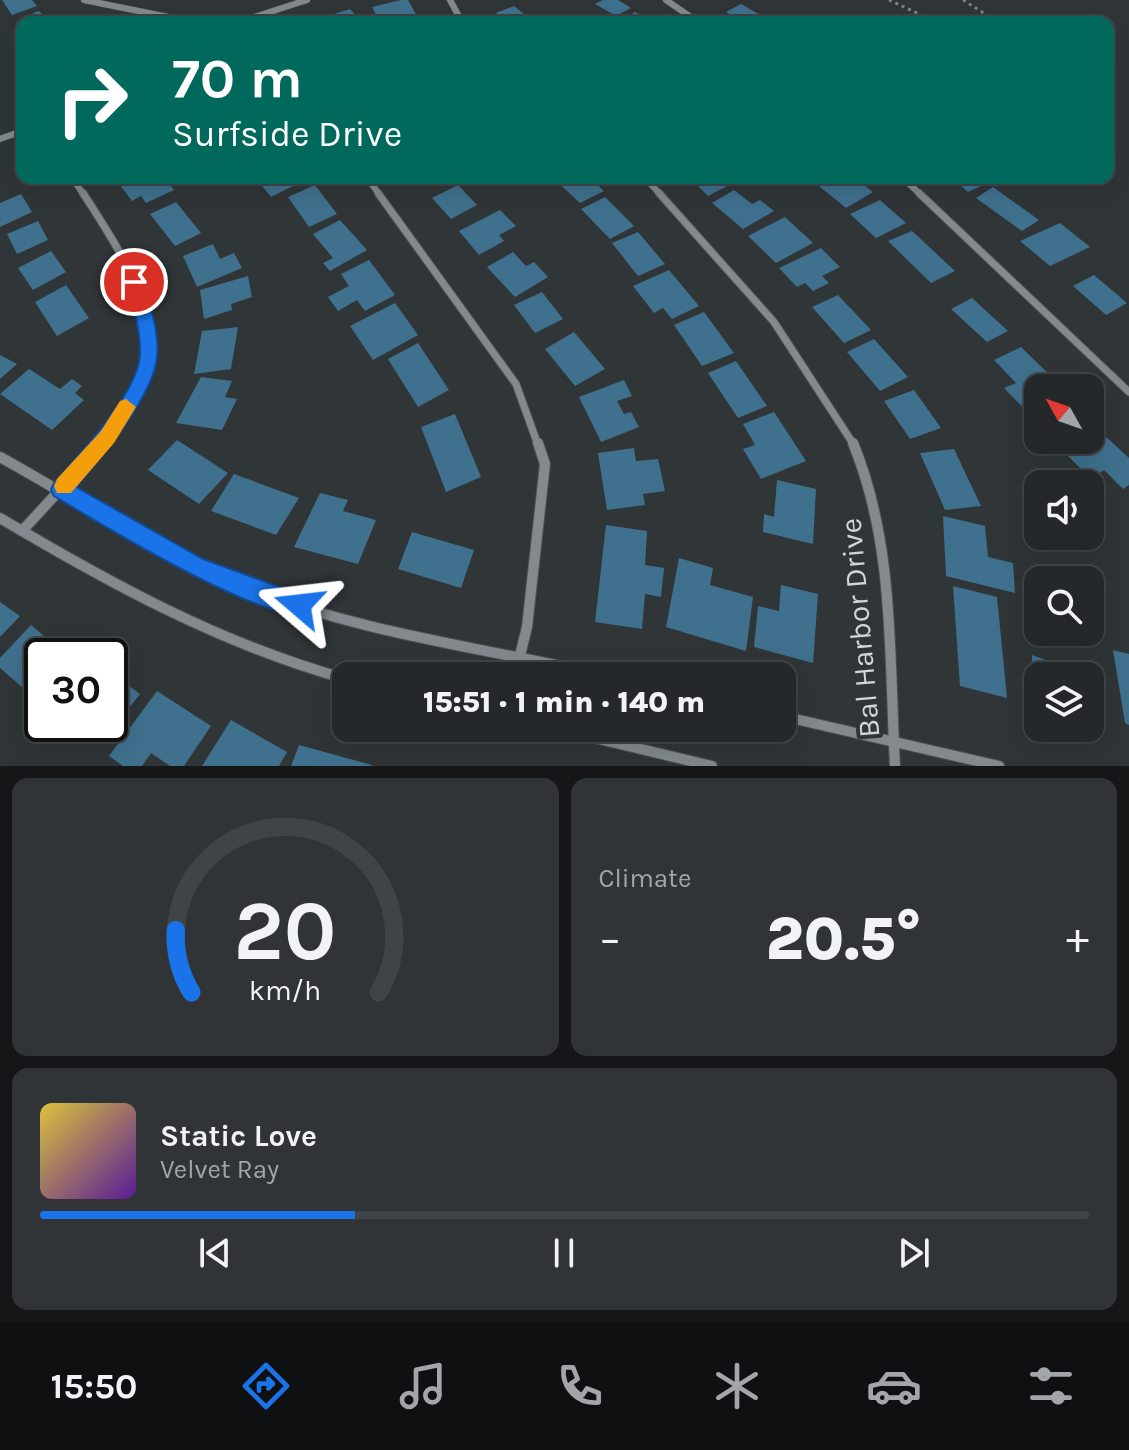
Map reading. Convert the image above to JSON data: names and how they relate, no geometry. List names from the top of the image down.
{
  "streets": {
    "street": ["Bal Harbor Drive"]
  },
  "north": "top left",
  "page": {
    "turn": ["70 m", "Surfside Drive"],
    "limit": "30",
    "trip": "15:51 · 1 min · 140 m",
    "tile": "Climate",
    "heat": ["−", "20.5°", "+"],
    "song": ["Static Love", "Velvet Ray"],
    "tabs": "15:50",
    "gauge": ["20", "km/h"]
  }
}
